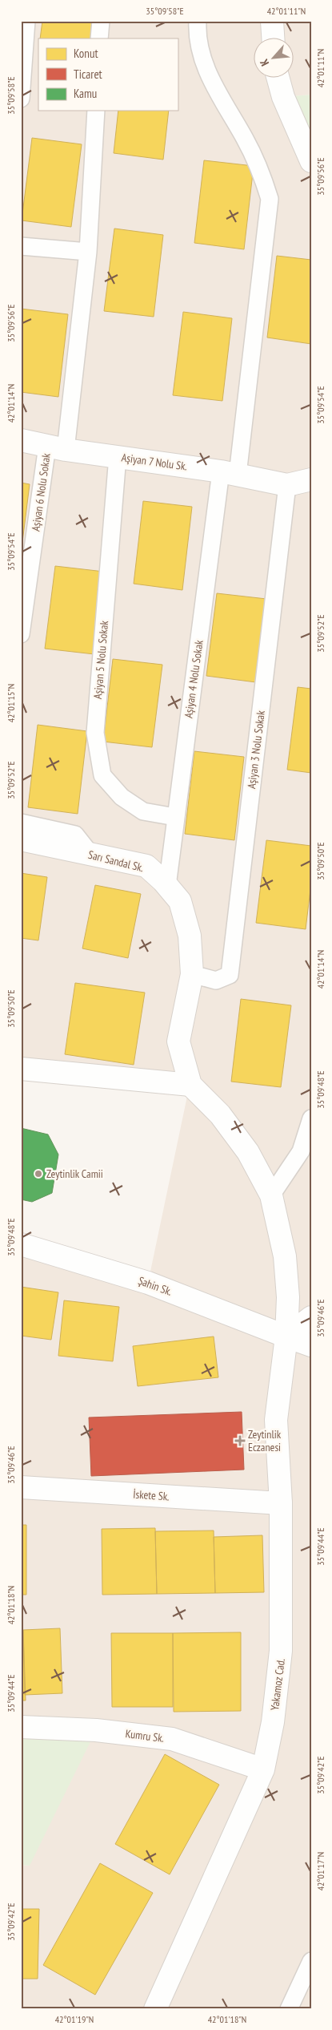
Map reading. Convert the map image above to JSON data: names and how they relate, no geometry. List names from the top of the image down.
{
  "streets": {
    "street": [
      "Aşiyan 7 Nolu Sk.",
      "Sarı Sandal Sk.",
      "Şahin Sk.",
      "İskete Sk.",
      "Yakamoz Cad.",
      "Kumru Sk."
    ],
    "lane": [
      "Aşiyan 6 Nolu Sokak",
      "Aşiyan 5 Nolu Sokak",
      "Aşiyan 4 Nolu Sokak",
      "Aşiyan 3 Nolu Sokak"
    ]
  },
  "crossings": [
    ["Aşiyan 7 Nolu Sk.", "Aşiyan 6 Nolu Sokak"],
    ["Aşiyan 7 Nolu Sk.", "Aşiyan 5 Nolu Sokak"],
    ["Aşiyan 7 Nolu Sk.", "Aşiyan 4 Nolu Sokak"],
    ["Aşiyan 7 Nolu Sk.", "Aşiyan 3 Nolu Sokak"],
    ["Aşiyan 5 Nolu Sokak", "Aşiyan 4 Nolu Sokak"],
    ["Aşiyan 4 Nolu Sokak", "Sarı Sandal Sk."],
    ["Aşiyan 3 Nolu Sokak", "Sarı Sandal Sk."],
    ["Sarı Sandal Sk.", "Yakamoz Cad."],
    ["Şahin Sk.", "Yakamoz Cad."],
    ["İskete Sk.", "Yakamoz Cad."],
    ["Yakamoz Cad.", "Kumru Sk."]
  ],
  "places": {
    "other": ["Zeytinlik Camii"],
    "health": ["Zeytinlik Eczanesi"]
  },
  "legend": ["Konut", "Ticaret", "Kamu"],
  "north": "bottom left",
  "coordinates": [
    "35°09'58\"E",
    "42°01'11\"N",
    "35°09'56\"E",
    "42°01'14\"N",
    "35°09'54\"E",
    "35°09'52\"E",
    "42°01'15\"N",
    "35°09'50\"E",
    "35°09'48\"E",
    "35°09'46\"E",
    "35°09'44\"E",
    "42°01'18\"N",
    "35°09'42\"E",
    "42°01'17\"N",
    "42°01'19\"N"
  ]
}
